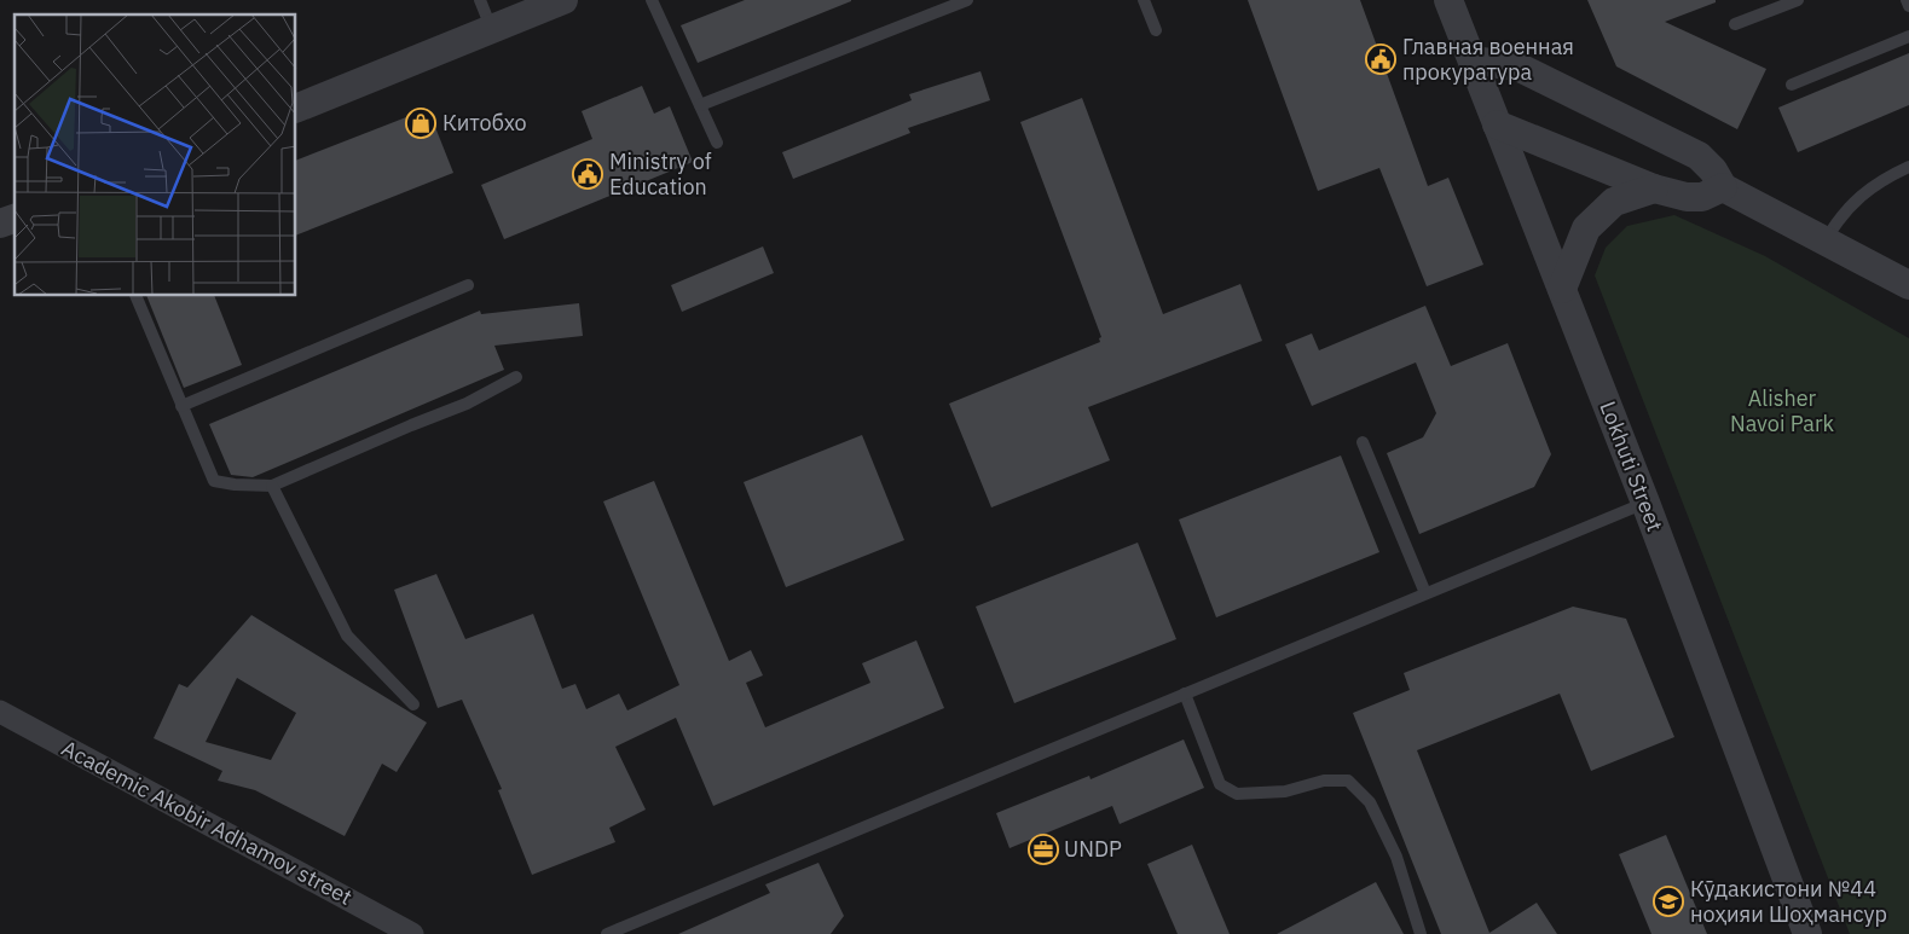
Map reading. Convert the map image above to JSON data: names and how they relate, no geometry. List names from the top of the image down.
{
  "streets": {
    "street": ["Lokhuti Street", "Academic Akobir Adhamov street"]
  },
  "parks": ["Alisher Navoi Park"],
  "places": {
    "public building": ["Главная военная прокуратура", "Ministry of Education"],
    "shop": ["Китобхо"],
    "office": ["UNDP"],
    "school or university": ["Кӯдакистони №44 ноҳияи Шоҳмансур"]
  }
}
